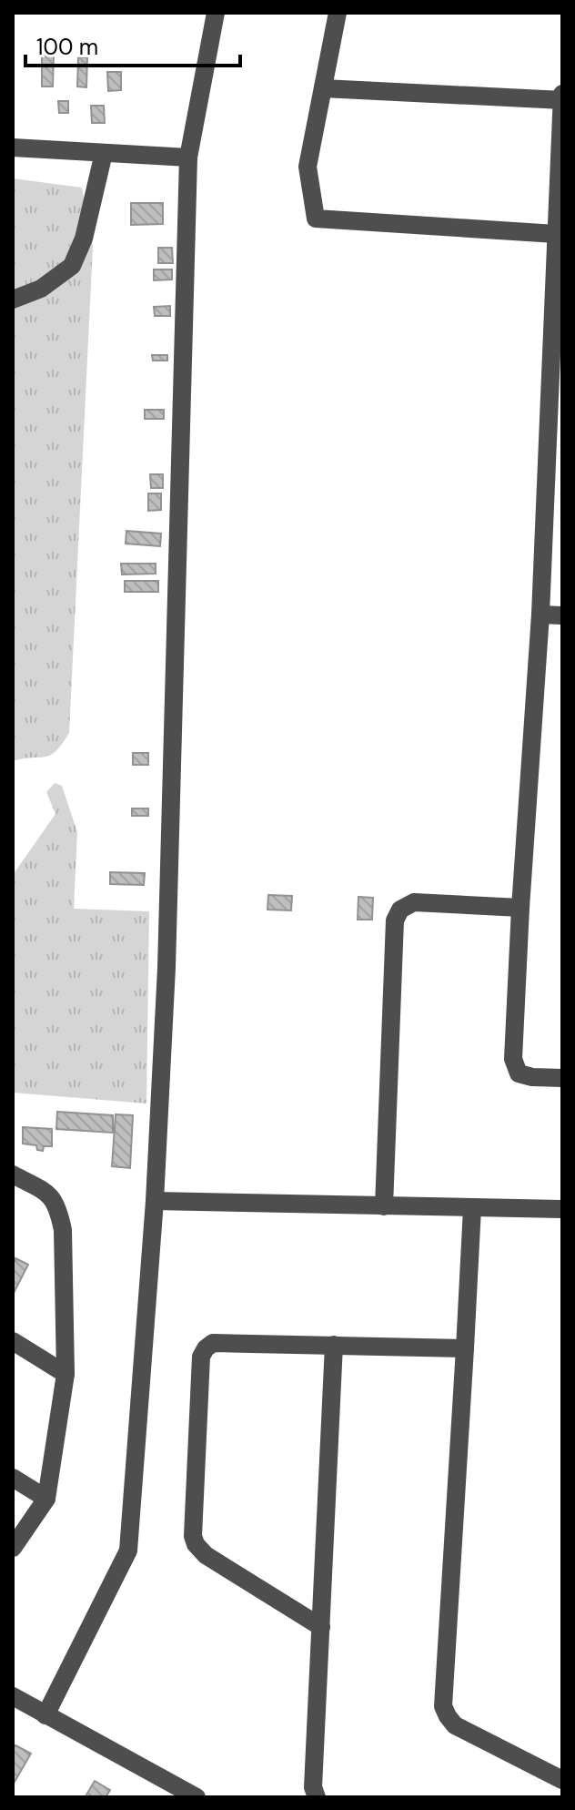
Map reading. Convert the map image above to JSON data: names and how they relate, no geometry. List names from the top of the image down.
{
  "scale_bar": "100 m"
}
